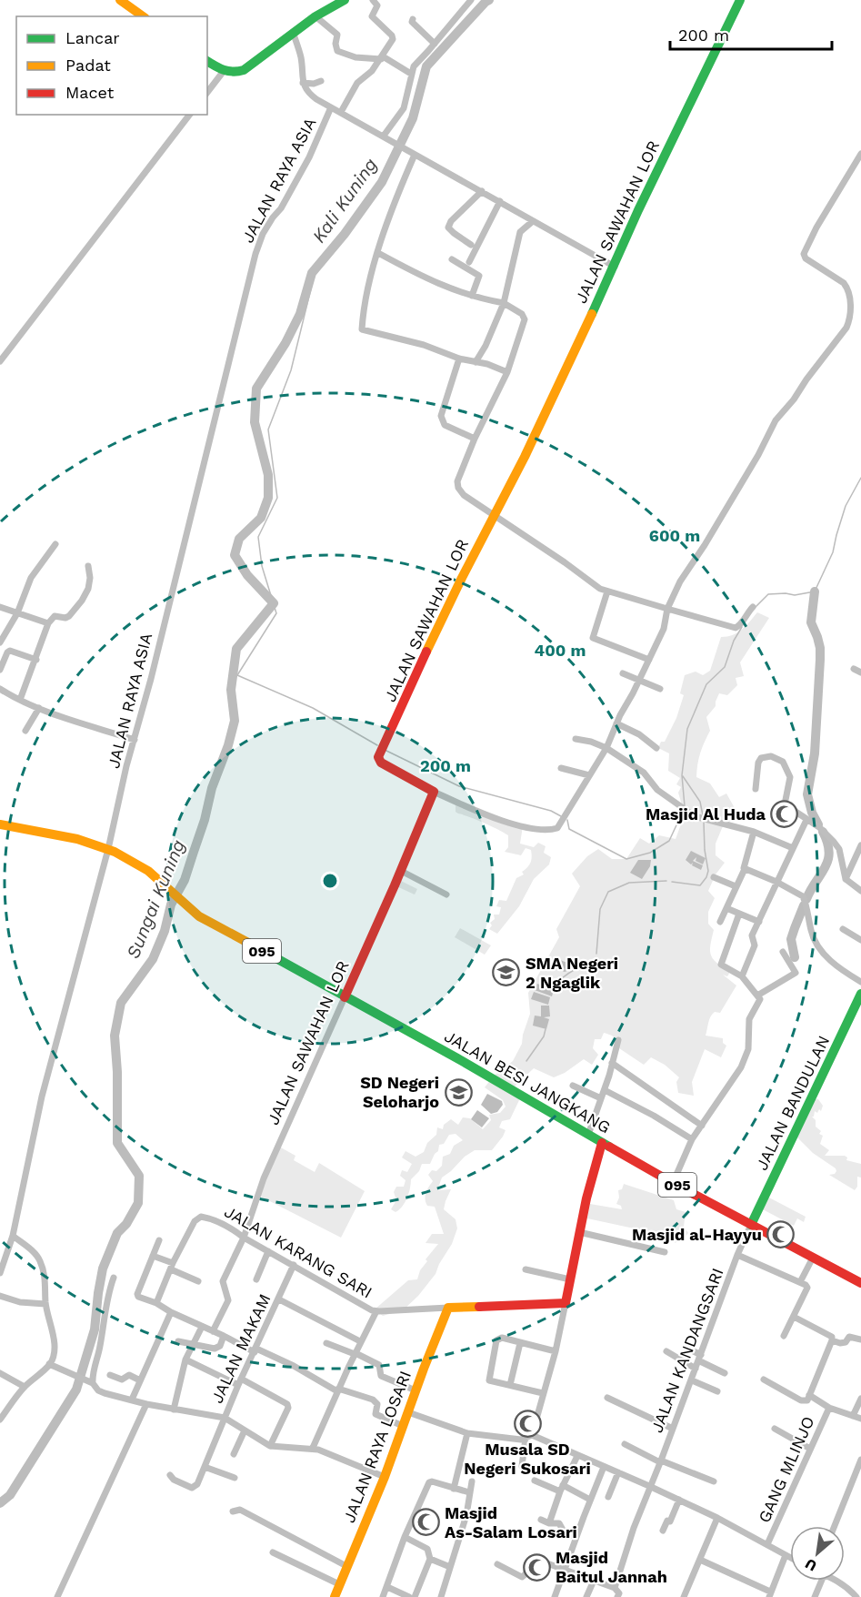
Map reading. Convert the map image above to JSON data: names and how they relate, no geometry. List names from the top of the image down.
{
  "streets": {
    "main road": [
      "JALAN SAWAHAN LOR",
      "095",
      "JALAN BESI JANGKANG",
      "JALAN BANDULAN",
      "JALAN RAYA LOSARI"
    ],
    "street": [
      "JALAN RAYA ASIA",
      "JALAN KARANG SARI",
      "JALAN MAKAM",
      "JALAN KANDANGSARI",
      "GANG MLINJO"
    ]
  },
  "crossings": [
    ["JALAN RAYA ASIA", "095"],
    ["JALAN RAYA ASIA", "JALAN BESI JANGKANG"],
    ["JALAN SAWAHAN LOR", "JALAN BESI JANGKANG"],
    ["JALAN SAWAHAN LOR", "JALAN KARANG SARI"],
    ["095", "JALAN BESI JANGKANG"],
    ["JALAN BESI JANGKANG", "JALAN BANDULAN"],
    ["JALAN BESI JANGKANG", "JALAN KANDANGSARI"],
    ["JALAN BANDULAN", "JALAN KANDANGSARI"],
    ["JALAN KARANG SARI", "JALAN MAKAM"],
    ["JALAN KARANG SARI", "JALAN RAYA LOSARI"]
  ],
  "water": ["Kali Kuning", "Sungai Kuning"],
  "places": {
    "mosque": [
      "Masjid Al Huda",
      "Masjid al-Hayyu",
      "Musala SD Negeri Sukosari",
      "Masjid As-Salam Losari",
      "Masjid Baitul Jannah"
    ],
    "school or university": ["SMA Negeri 2 Ngaglik", "SD Negeri Seloharjo"]
  },
  "legend": ["Lancar", "Padat", "Macet"],
  "scale_bar": "200 m",
  "north": "bottom left",
  "rings": ["600 m", "400 m", "200 m"]
}
